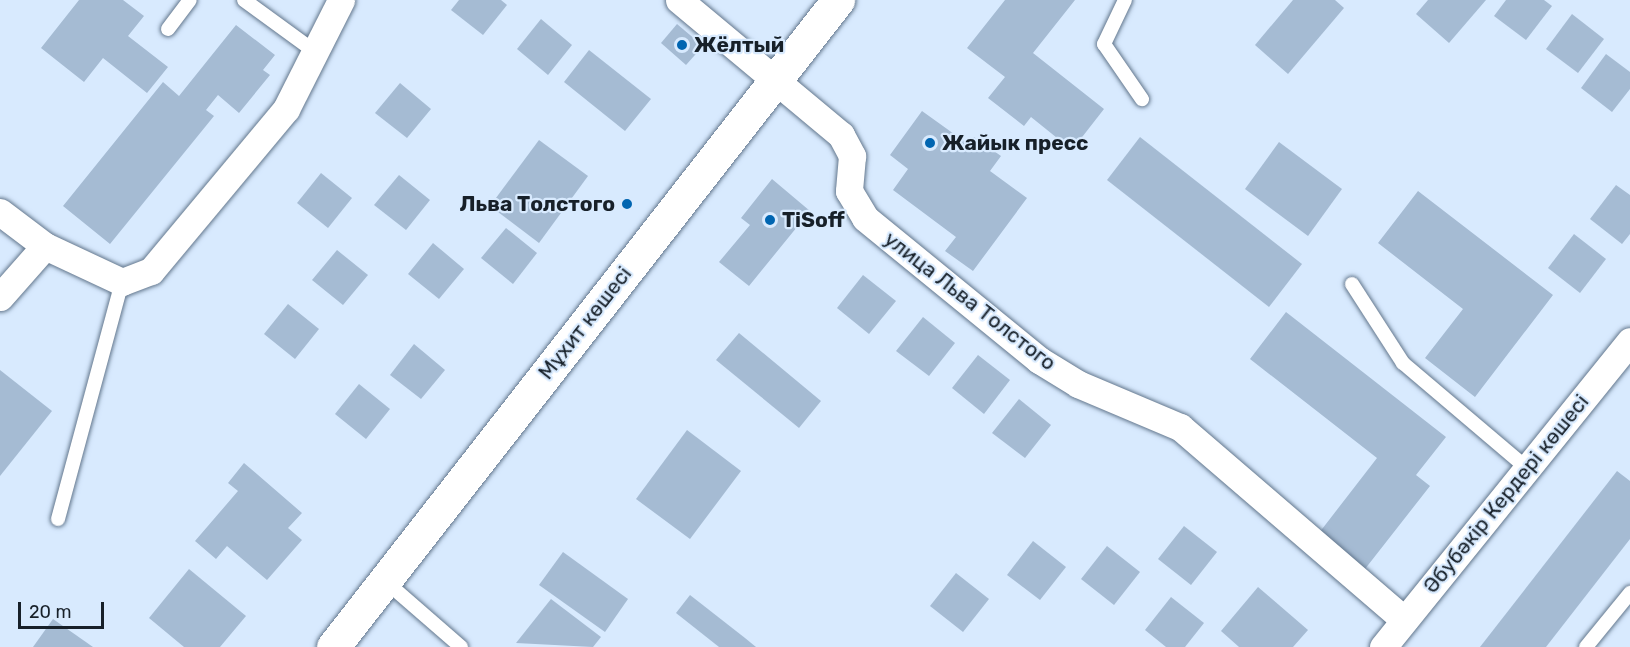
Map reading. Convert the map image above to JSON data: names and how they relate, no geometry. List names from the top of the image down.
{
  "streets": {
    "street": ["улица Льва Толстого", "Мұхит көшесі", "Әбубәкір Кердері көшесі"]
  },
  "crossings": [
    ["улица Льва Толстого", "Мұхит көшесі"],
    ["улица Льва Толстого", "Әбубәкір Кердері көшесі"]
  ],
  "places": [
    "Жёлтый",
    "Жайык пресс",
    "Льва Толстого",
    "TiSoff"
  ],
  "scale_bar": "20 m"
}
